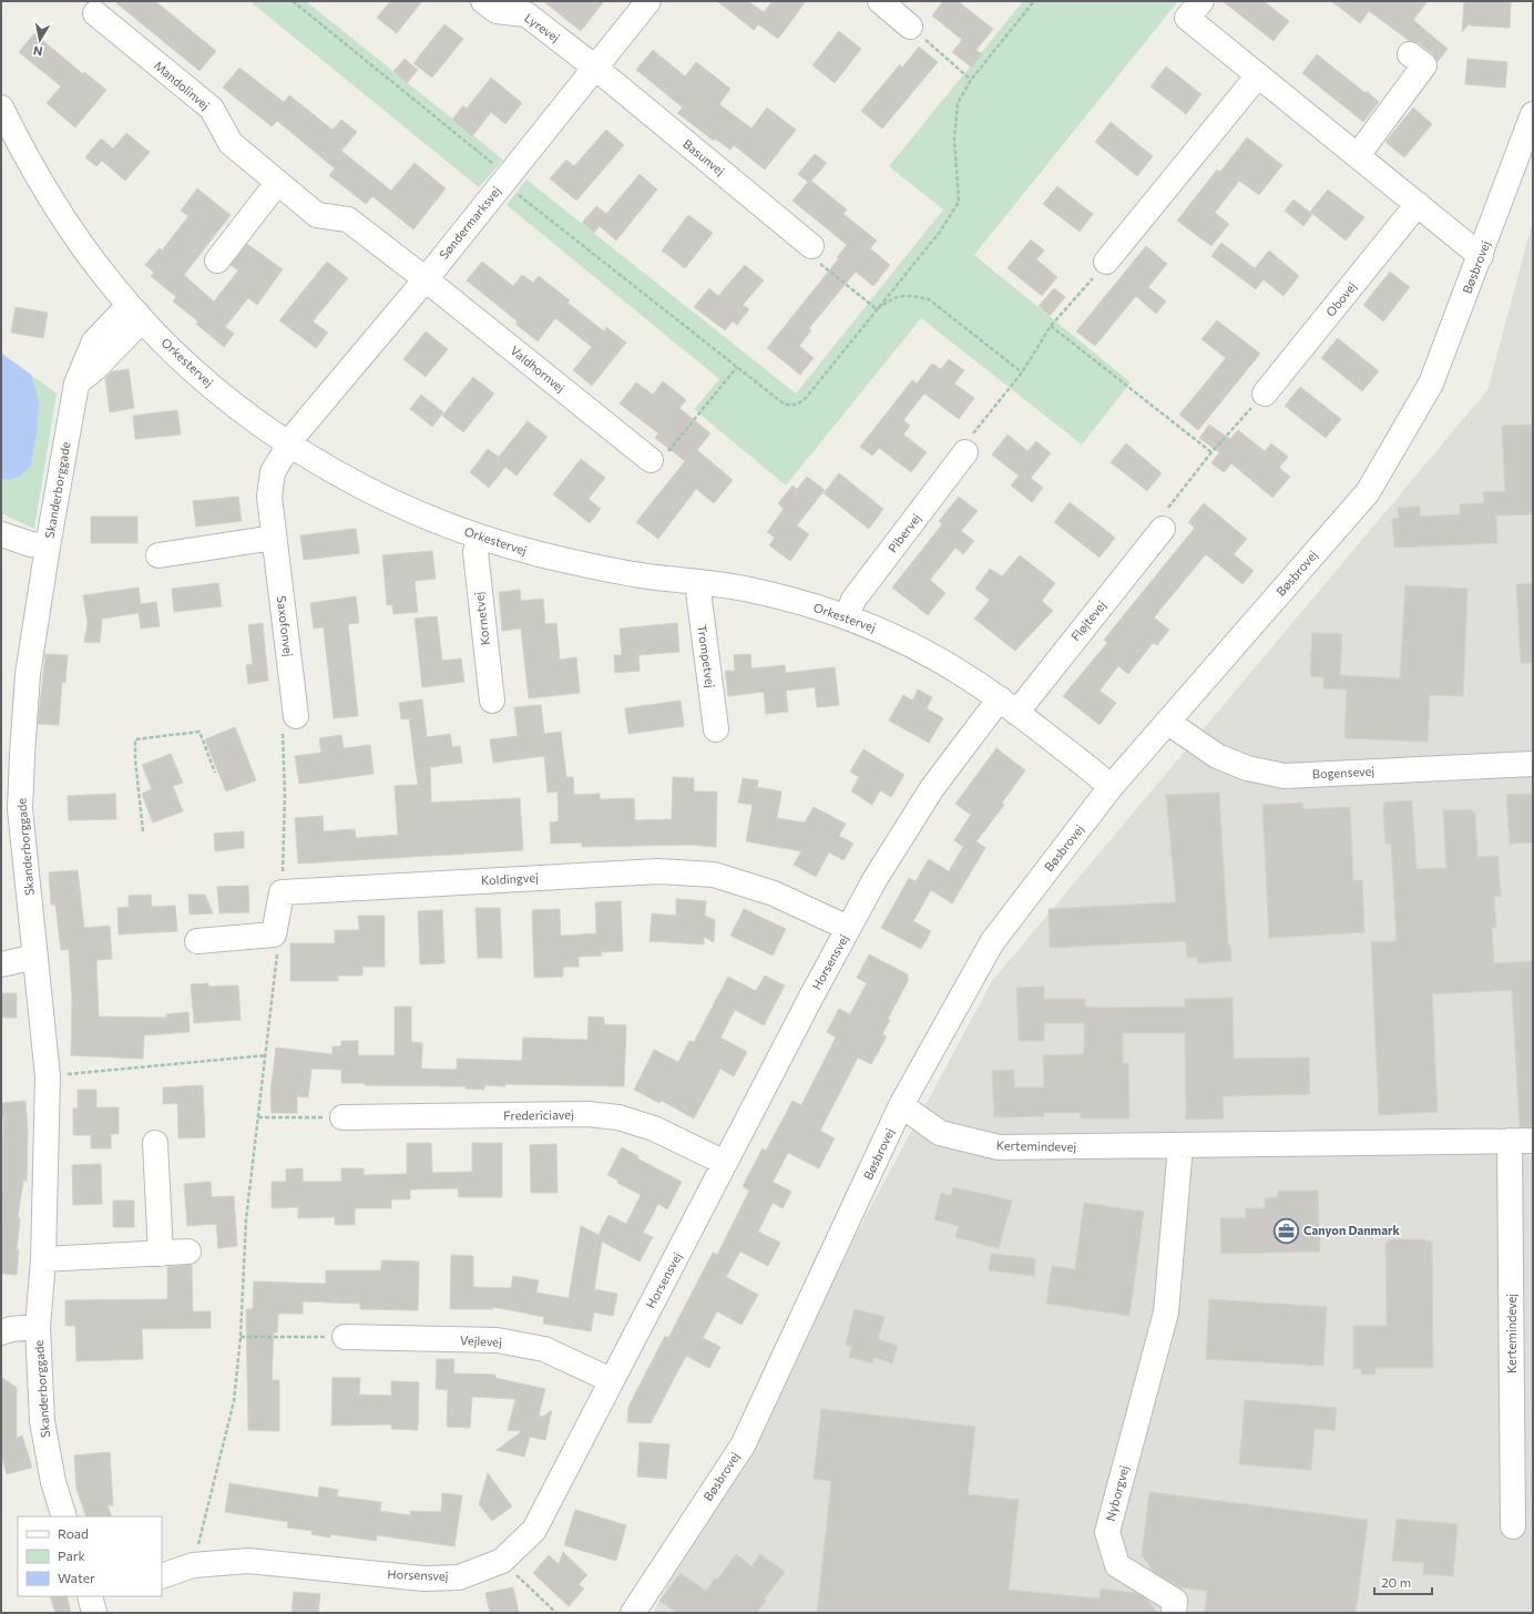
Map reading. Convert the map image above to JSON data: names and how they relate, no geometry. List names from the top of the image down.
{
  "streets": {
    "street": [
      "Lyrevej",
      "Mandolinvej",
      "Basunvej",
      "Søndermarksvej",
      "Bøsbrovej",
      "Obovej",
      "Orkestervej",
      "Valdhornvej",
      "Skanderborggade",
      "Pibervej",
      "Kornetvej",
      "Fløjtevej",
      "Saxofonvej",
      "Trompetvej",
      "Bogensevej",
      "Koldingvej",
      "Horsensvej",
      "Fredericiavej",
      "Kertemindevej",
      "Vejlevej",
      "Nyborgvej"
    ]
  },
  "crossings": [
    ["Lyrevej", "Basunvej"],
    ["Lyrevej", "Søndermarksvej"],
    ["Mandolinvej", "Søndermarksvej"],
    ["Mandolinvej", "Valdhornvej"],
    ["Basunvej", "Søndermarksvej"],
    ["Søndermarksvej", "Orkestervej"],
    ["Søndermarksvej", "Valdhornvej"],
    ["Søndermarksvej", "Saxofonvej"],
    ["Bøsbrovej", "Orkestervej"],
    ["Bøsbrovej", "Bogensevej"],
    ["Bøsbrovej", "Kertemindevej"],
    ["Orkestervej", "Skanderborggade"],
    ["Orkestervej", "Pibervej"],
    ["Orkestervej", "Kornetvej"],
    ["Orkestervej", "Fløjtevej"],
    ["Orkestervej", "Saxofonvej"],
    ["Orkestervej", "Trompetvej"],
    ["Orkestervej", "Horsensvej"],
    ["Fløjtevej", "Horsensvej"],
    ["Koldingvej", "Horsensvej"],
    ["Horsensvej", "Fredericiavej"],
    ["Horsensvej", "Vejlevej"],
    ["Kertemindevej", "Nyborgvej"]
  ],
  "places": {
    "office": ["Canyon Danmark"]
  },
  "legend": ["Road", "Park", "Water"],
  "scale_bar": "20 m",
  "north": "bottom"
}
